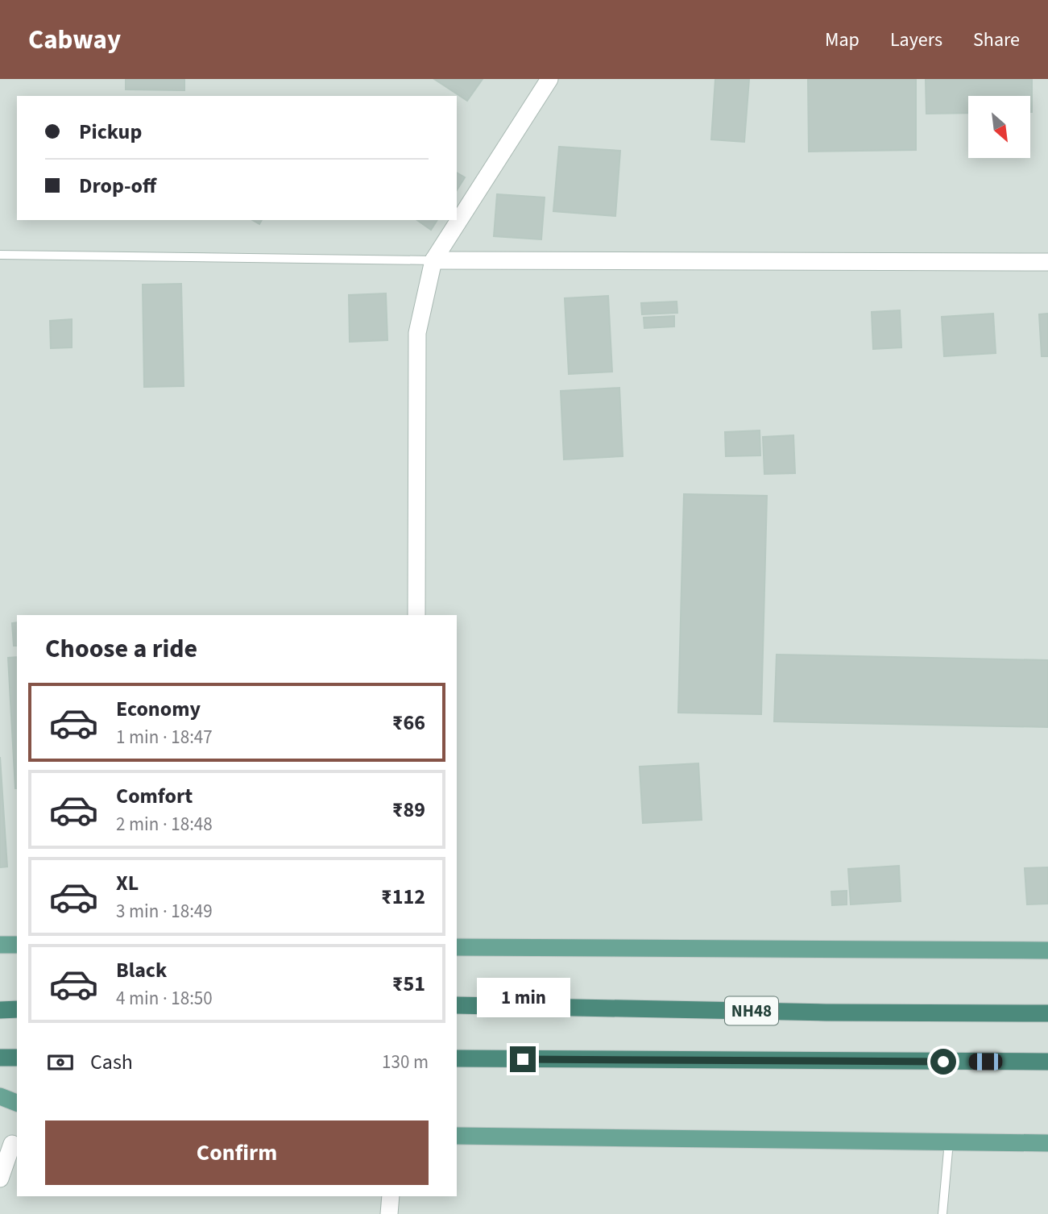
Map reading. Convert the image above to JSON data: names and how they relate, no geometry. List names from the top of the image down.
{
  "streets": {
    "highway": ["NH48"]
  },
  "north": "bottom right",
  "page": {
    "header": "Cabway",
    "nav": ["Map", "Layers", "Share"],
    "banner": ["Pickup", "Drop-off"],
    "heading": "Choose a ride",
    "list": [
      {
        "name": "Economy",
        "note": "1 min · 18:47",
        "value": "₹66"
      },
      {
        "name": "Comfort",
        "note": "2 min · 18:48",
        "value": "₹89"
      },
      {
        "name": "XL",
        "note": "3 min · 18:49",
        "value": "₹112"
      },
      {
        "name": "Black",
        "note": "4 min · 18:50",
        "value": "₹51"
      }
    ],
    "bubble": "1 min",
    "pay": ["Cash", "130 m"],
    "buttons": "Confirm"
  }
}
